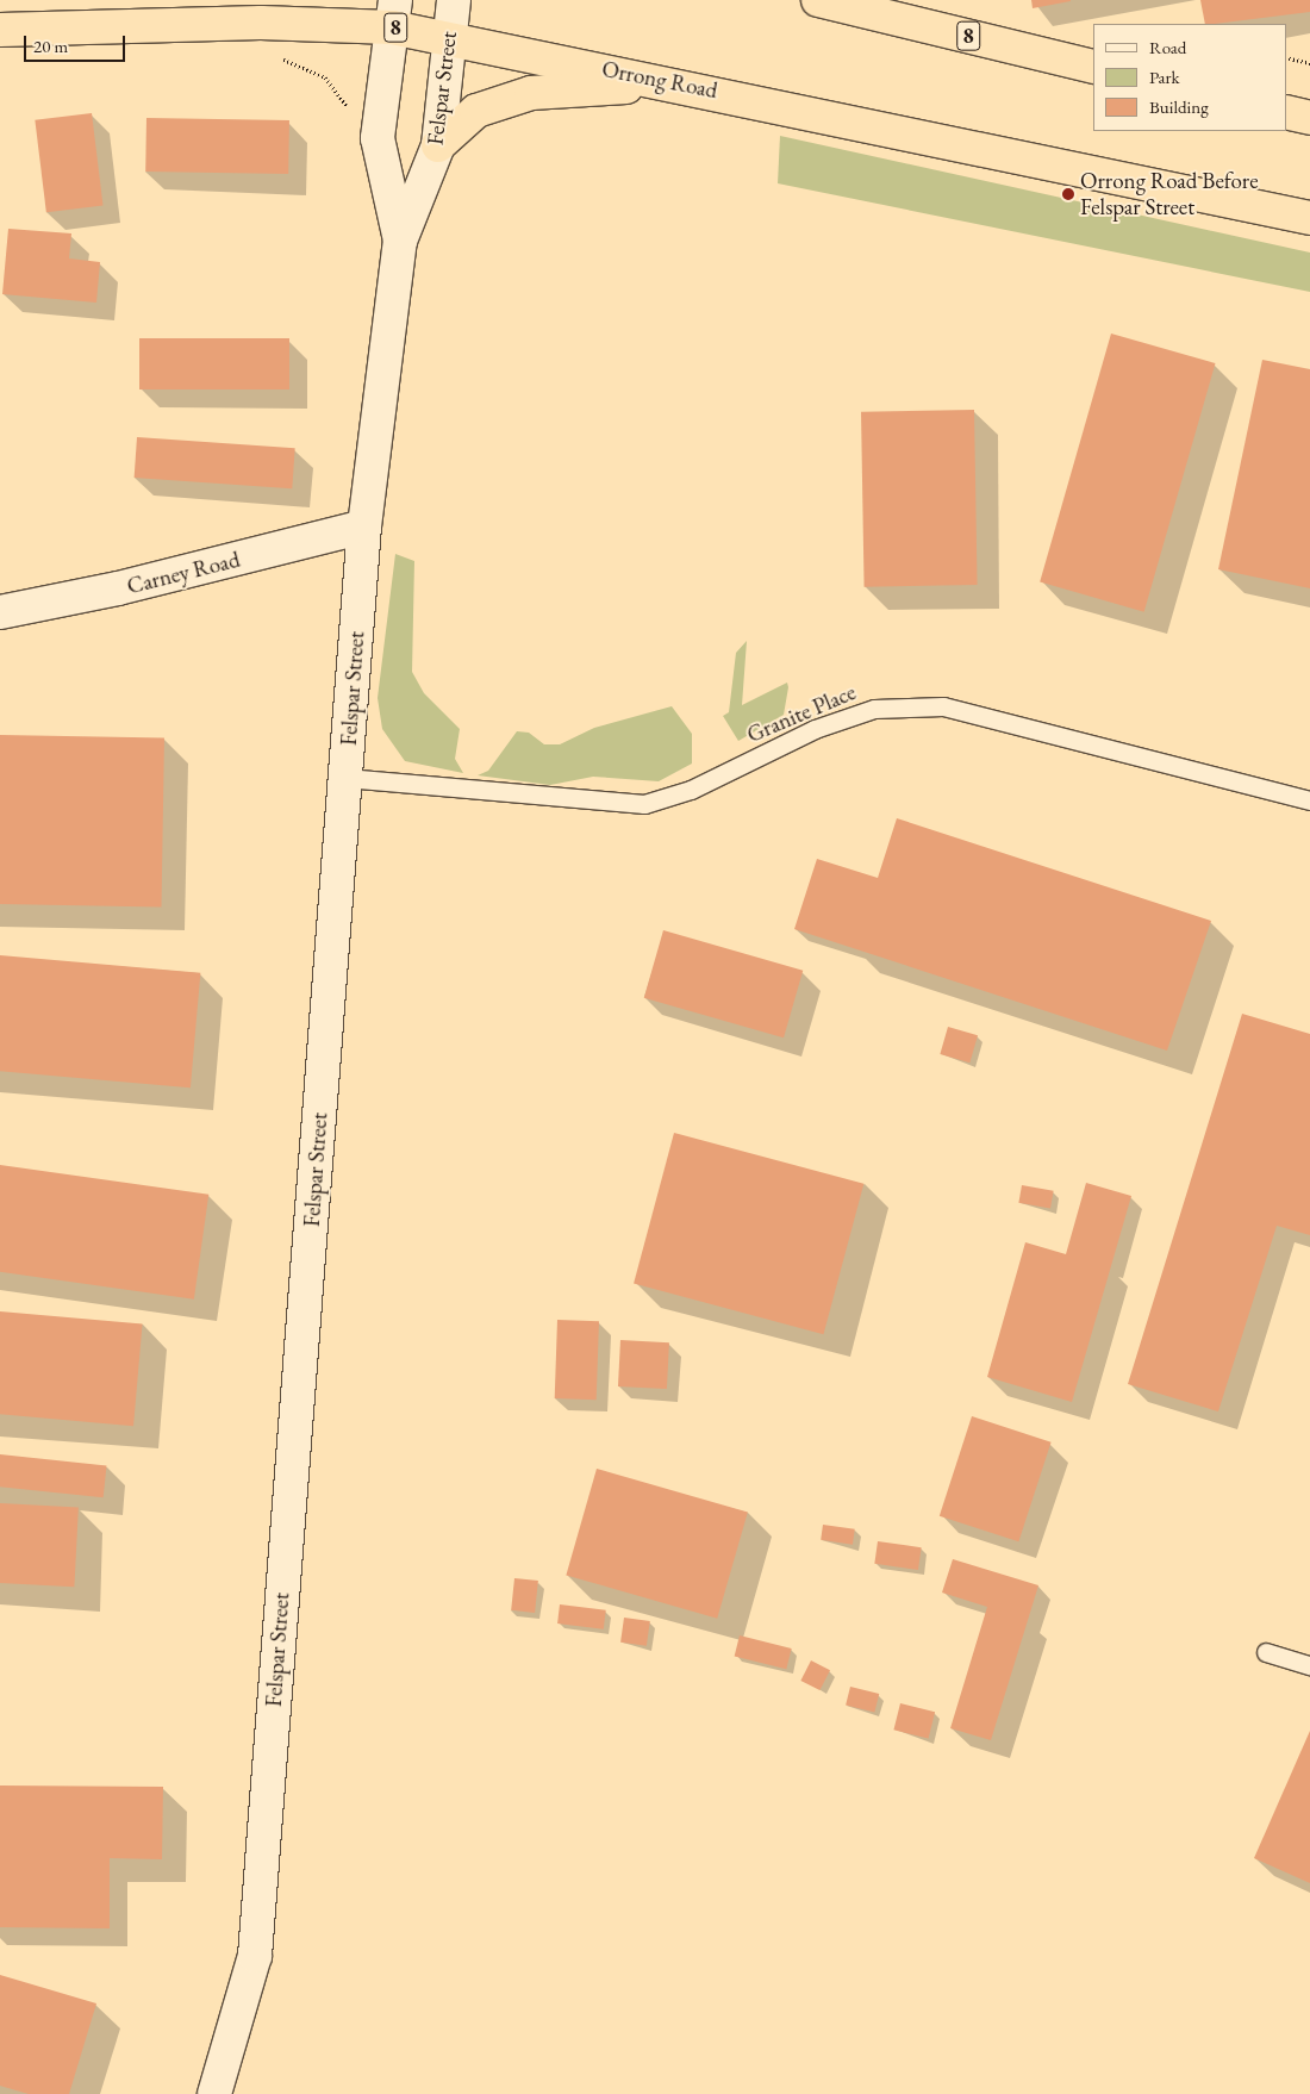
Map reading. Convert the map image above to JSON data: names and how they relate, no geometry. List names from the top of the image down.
{
  "streets": {
    "highway": ["8", "Orrong Road"],
    "street": ["Felspar Street", "Carney Road"],
    "lane": ["Granite Place"]
  },
  "crossings": [
    ["Orrong Road", "Felspar Street"],
    ["Felspar Street", "Carney Road"],
    ["Felspar Street", "Granite Place"]
  ],
  "places": ["Orrong Road Before Felspar Street"],
  "legend": ["Road", "Park", "Building"],
  "scale_bar": "20 m"
}
